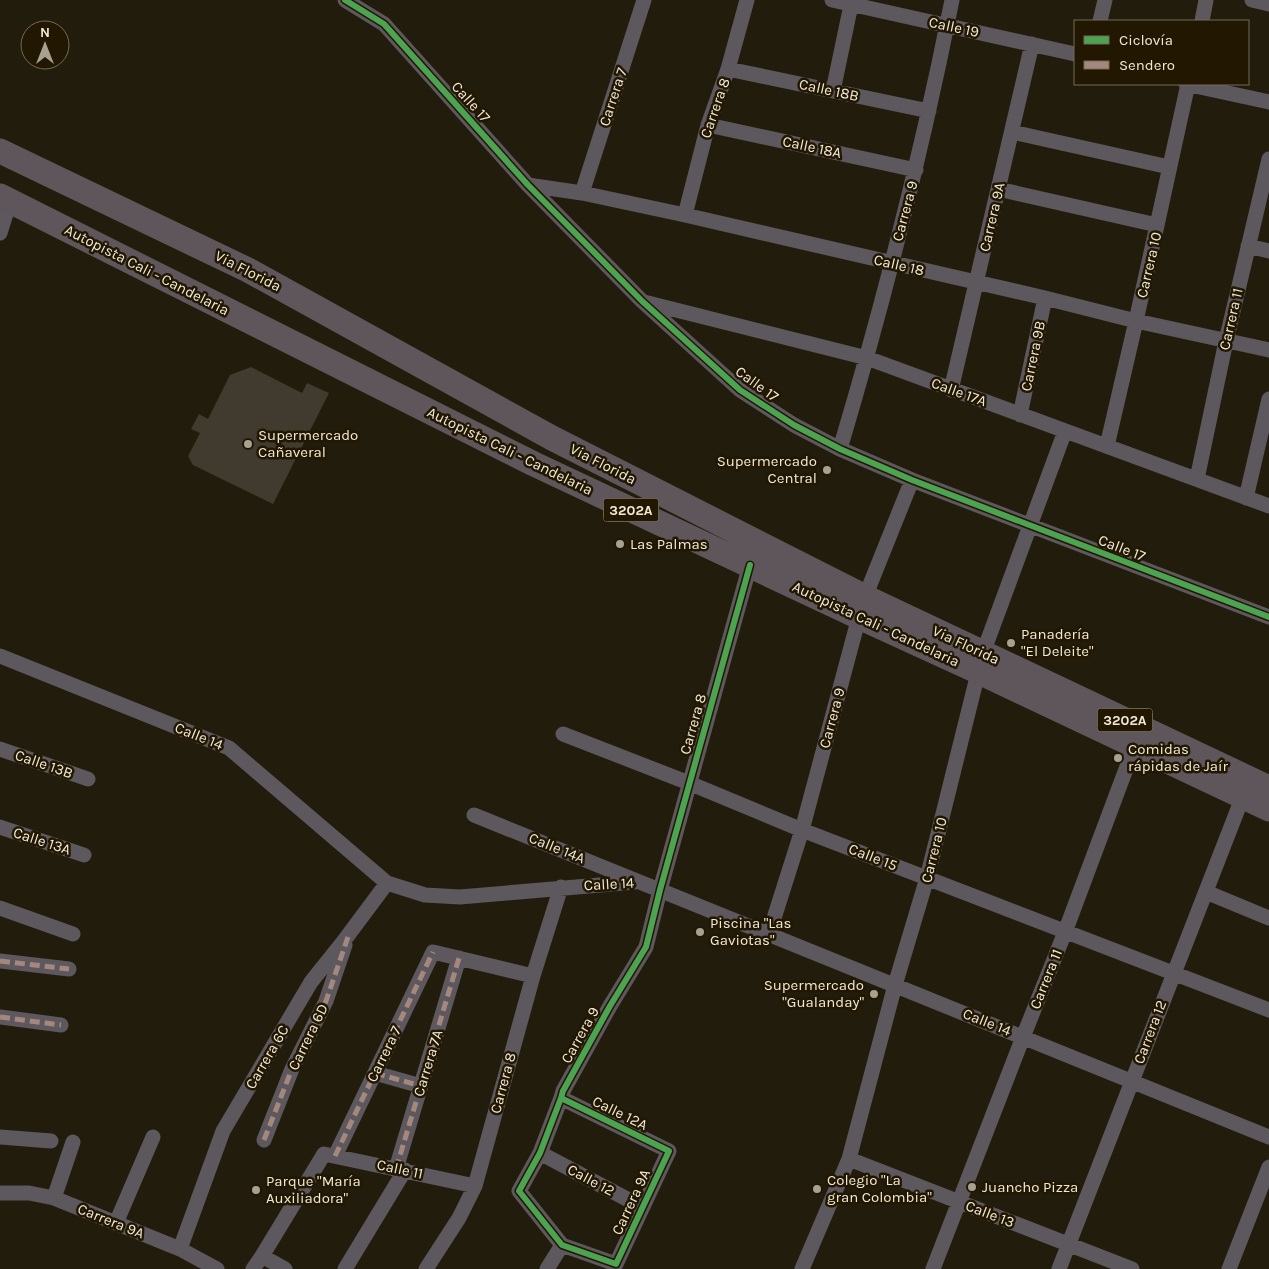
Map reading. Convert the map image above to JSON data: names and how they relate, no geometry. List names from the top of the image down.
{
  "streets": {
    "main road": ["Autopista Cali - Candelaria", "Via Florida", "3202A"],
    "street": [
      "Calle 19",
      "Calle 18B",
      "Carrera 7",
      "Calle 17",
      "Carrera 8",
      "Calle 18A",
      "Carrera 9",
      "Carrera 9A",
      "Calle 18",
      "Carrera 10",
      "Carrera 11",
      "Carrera 9B",
      "Calle 17A",
      "Calle 14",
      "Calle 13B",
      "Calle 13A",
      "Calle 14A",
      "Calle 15",
      "Carrera 12",
      "Carrera 6D",
      "Carrera 6C",
      "Carrera 7A",
      "Calle 12A",
      "Calle 11",
      "Calle 12",
      "Calle 13"
    ]
  },
  "crossings": [
    ["Calle 19", "Carrera 9"],
    ["Calle 19", "Carrera 9A"],
    ["Calle 18B", "Carrera 8"],
    ["Calle 18B", "Carrera 9"],
    ["Carrera 7", "Calle 18"],
    ["Carrera 7", "Carrera 7A"],
    ["Carrera 7", "Calle 11"],
    ["Calle 17", "Carrera 9"],
    ["Calle 17", "Calle 18"],
    ["Calle 17", "Carrera 10"],
    ["Calle 17", "Calle 17A"],
    ["Carrera 8", "Calle 18A"],
    ["Carrera 8", "Carrera 9"],
    ["Carrera 8", "Calle 18"],
    ["Carrera 8", "Autopista Cali - Candelaria"],
    ["Carrera 8", "Calle 14"],
    ["Carrera 8", "Calle 15"],
    ["Carrera 8", "Calle 11"],
    ["Calle 18A", "Carrera 9"],
    ["Carrera 9", "Carrera 9A"],
    ["Carrera 9", "Calle 18"],
    ["Carrera 9", "Autopista Cali - Candelaria"],
    ["Carrera 9", "Via Florida"],
    ["Carrera 9", "Calle 17A"],
    ["Carrera 9", "Calle 14"],
    ["Carrera 9", "Calle 15"],
    ["Carrera 9", "Calle 12A"],
    ["Carrera 9", "Calle 12"],
    ["Carrera 9A", "Calle 18"],
    ["Carrera 9A", "Calle 17A"],
    ["Carrera 9A", "Carrera 6C"],
    ["Carrera 9A", "Calle 12A"],
    ["Carrera 9A", "Calle 12"],
    ["Calle 18", "Carrera 10"],
    ["Calle 18", "Carrera 11"],
    ["Calle 18", "Carrera 9B"],
    ["Carrera 10", "Autopista Cali - Candelaria"],
    ["Carrera 10", "Via Florida"],
    ["Carrera 10", "Calle 17A"],
    ["Carrera 10", "Calle 14"],
    ["Carrera 10", "Calle 15"],
    ["Carrera 10", "Calle 13"],
    ["Autopista Cali - Candelaria", "Via Florida"],
    ["Autopista Cali - Candelaria", "Carrera 11"],
    ["Autopista Cali - Candelaria", "Carrera 12"],
    ["Carrera 11", "Calle 17A"],
    ["Carrera 11", "Calle 14"],
    ["Carrera 11", "Calle 15"],
    ["Carrera 11", "Calle 13"],
    ["Carrera 9B", "Calle 17A"],
    ["Calle 14", "Calle 14A"],
    ["Calle 14", "Carrera 12"],
    ["Calle 14", "Carrera 6C"],
    ["Calle 15", "Carrera 12"],
    ["Carrera 12", "Calle 13"],
    ["Carrera 6D", "Carrera 6C"],
    ["Carrera 7A", "Calle 11"]
  ],
  "places": [
    "Supermercado Cañaveral",
    "Supermercado Central",
    "Las Palmas",
    "Panadería \"El Deleite\"",
    "Comidas rápidas de Jaír",
    "Piscina \"Las Gaviotas\"",
    "Supermercado \"Gualanday\"",
    "Juancho Pizza",
    "Colegio \"La gran Colombia\"",
    "Parque \"María Auxiliadora\""
  ],
  "legend": ["Ciclovía", "Sendero"],
  "north": "top"
}
